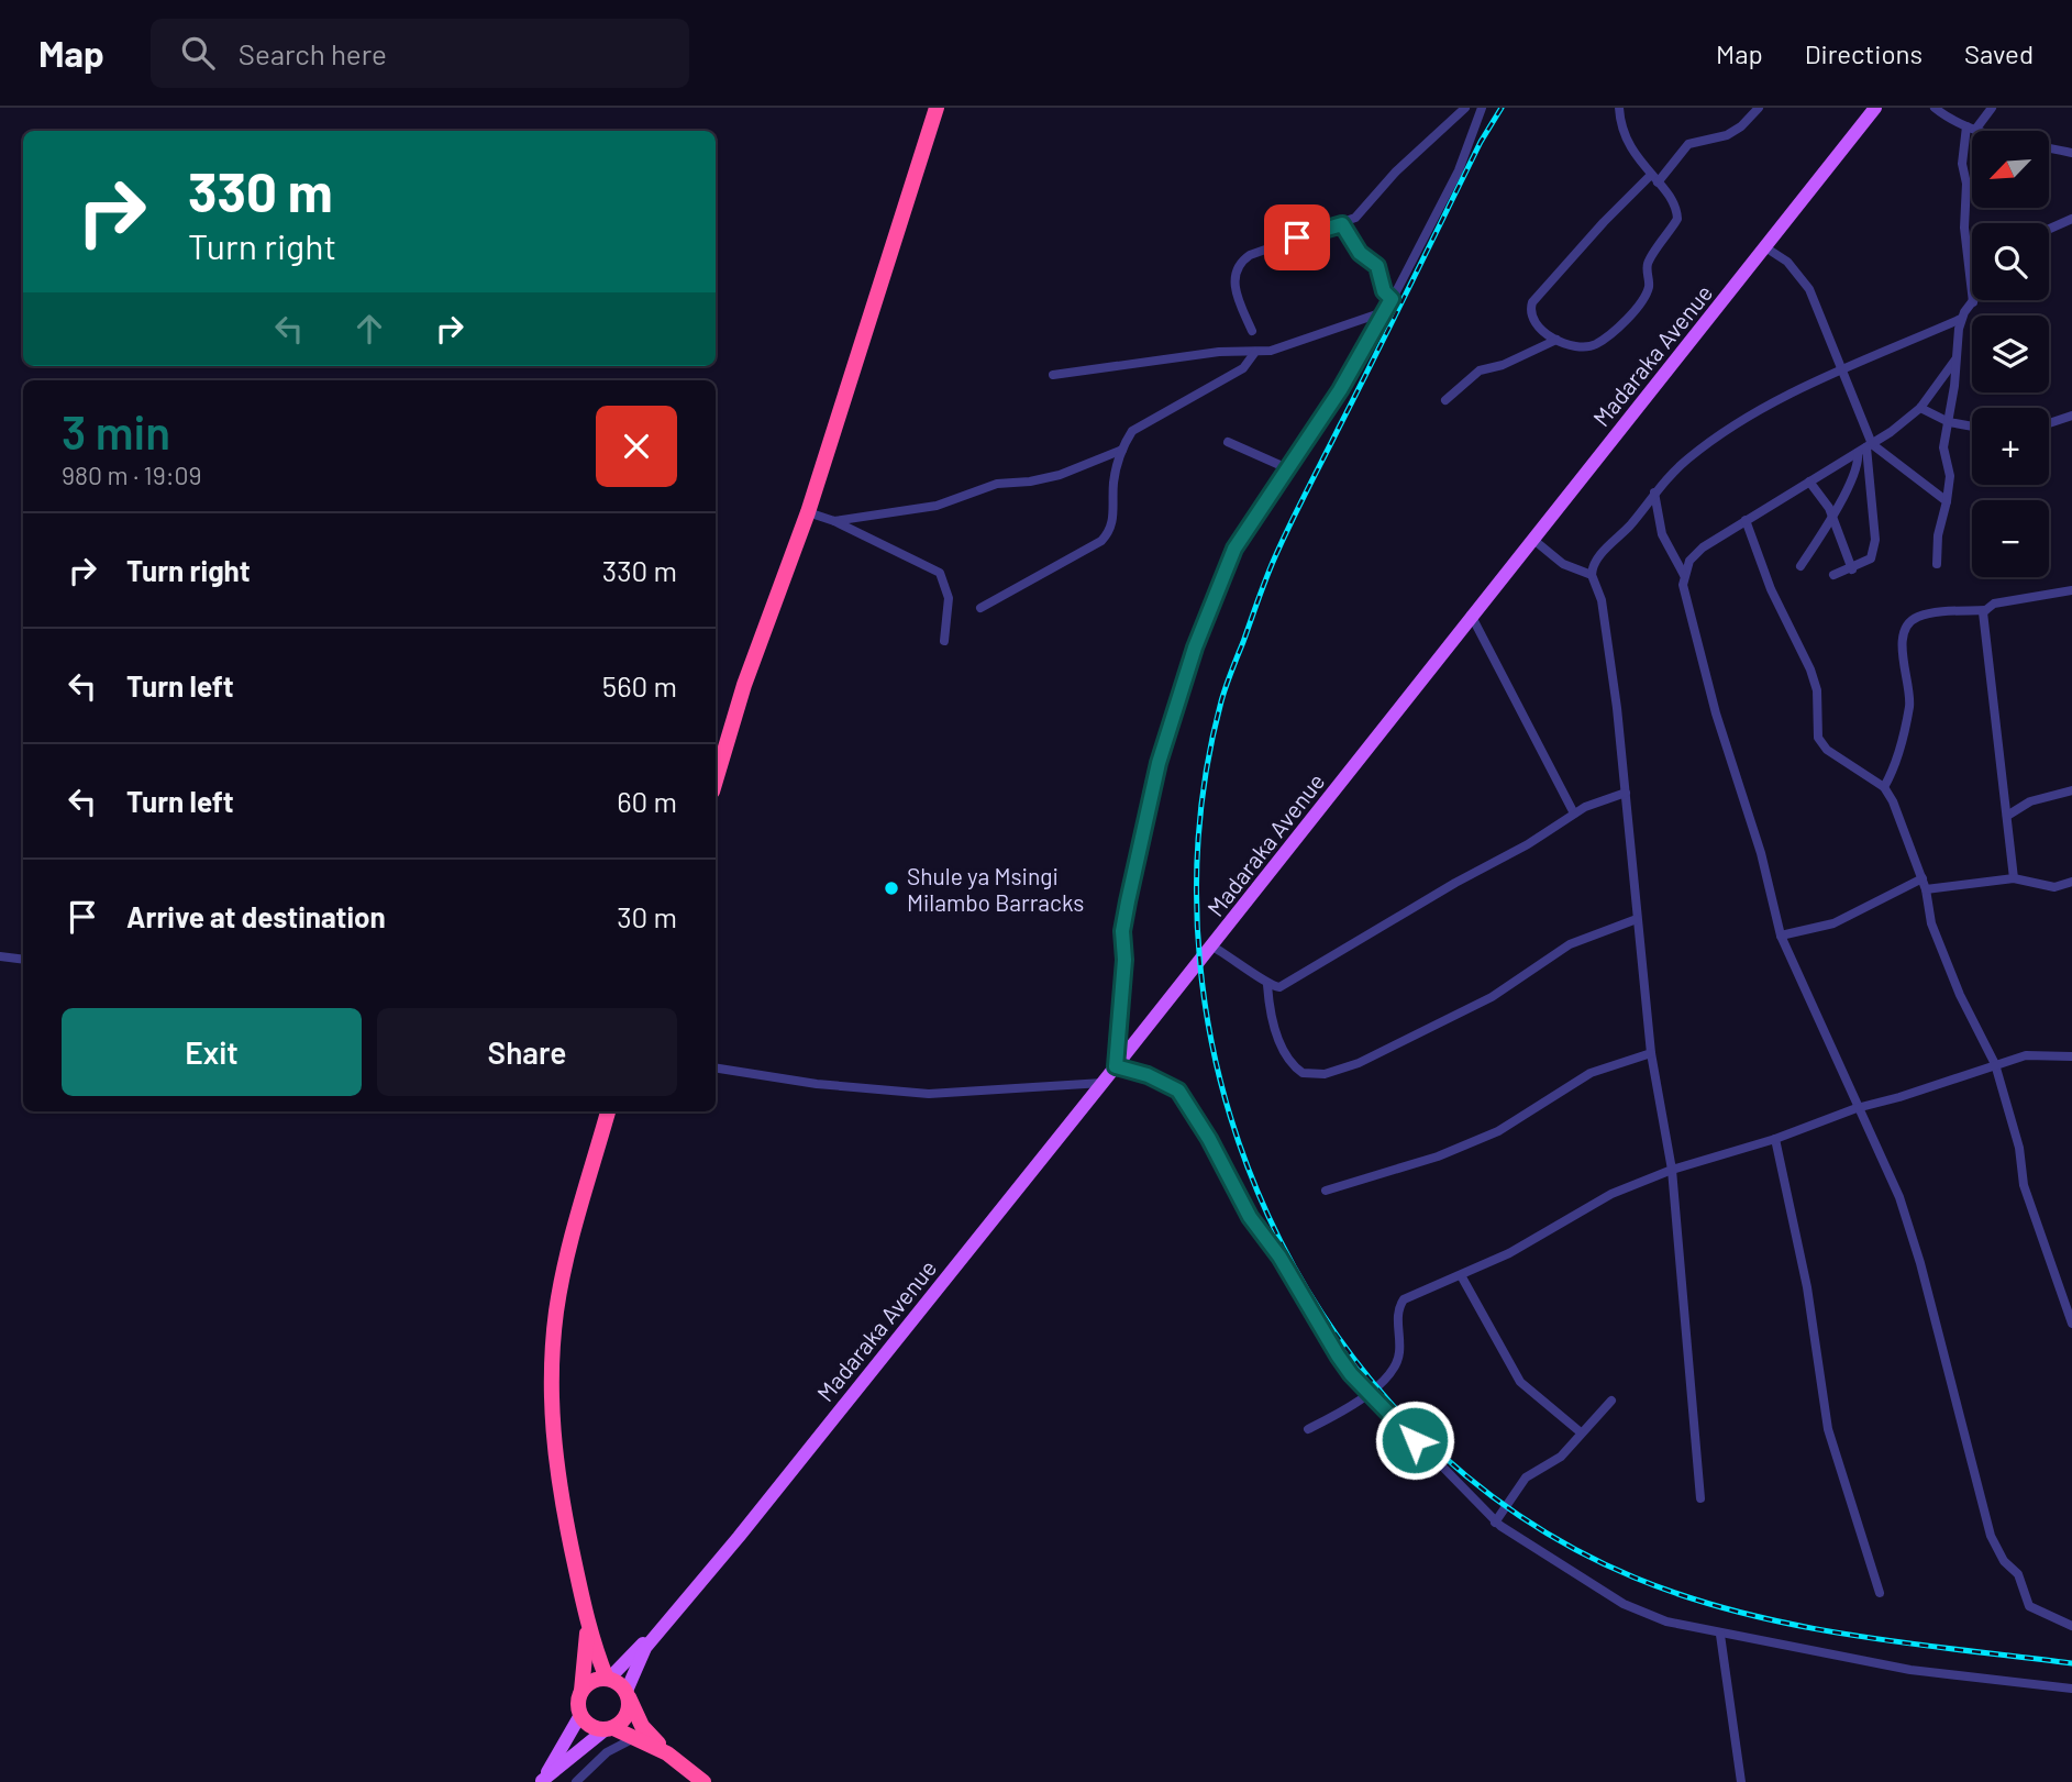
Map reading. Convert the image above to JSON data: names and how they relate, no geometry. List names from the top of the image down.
{
  "streets": {
    "main road": ["Madaraka Avenue"]
  },
  "places": ["Shule ya Msingi Milambo Barracks"],
  "north": "bottom left",
  "page": {
    "header": "Map",
    "search": "Search here",
    "nav": ["Map", "Directions", "Saved"],
    "map_buttons": ["+", "−"],
    "turn": ["330 m", "Turn right"],
    "heading": ["3 min", "980 m · 19:09"],
    "list": [
      {
        "name": "Turn right",
        "value": "330 m"
      },
      {
        "name": "Turn left",
        "value": "560 m"
      },
      {
        "name": "Turn left",
        "value": "60 m"
      },
      {
        "name": "Arrive at destination",
        "value": "30 m"
      }
    ],
    "buttons": ["Exit", "Share"]
  }
}
